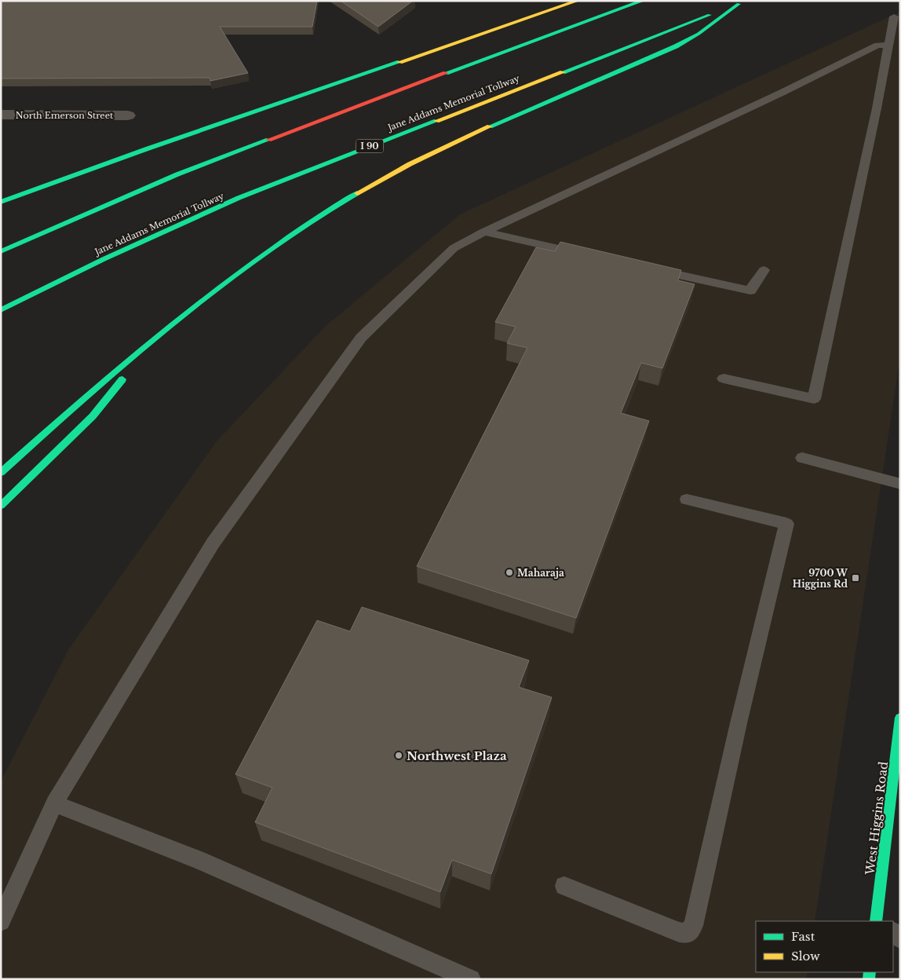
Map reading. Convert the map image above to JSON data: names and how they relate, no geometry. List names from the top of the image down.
{
  "streets": {
    "main road": ["Jane Addams Memorial Tollway", "I 90", "West Higgins Road"],
    "street": ["North Emerson Street"]
  },
  "places": {
    "other": ["Maharaja", "Northwest Plaza"],
    "transit": ["9700 W Higgins Rd"]
  },
  "legend": ["Fast", "Slow"]
}
